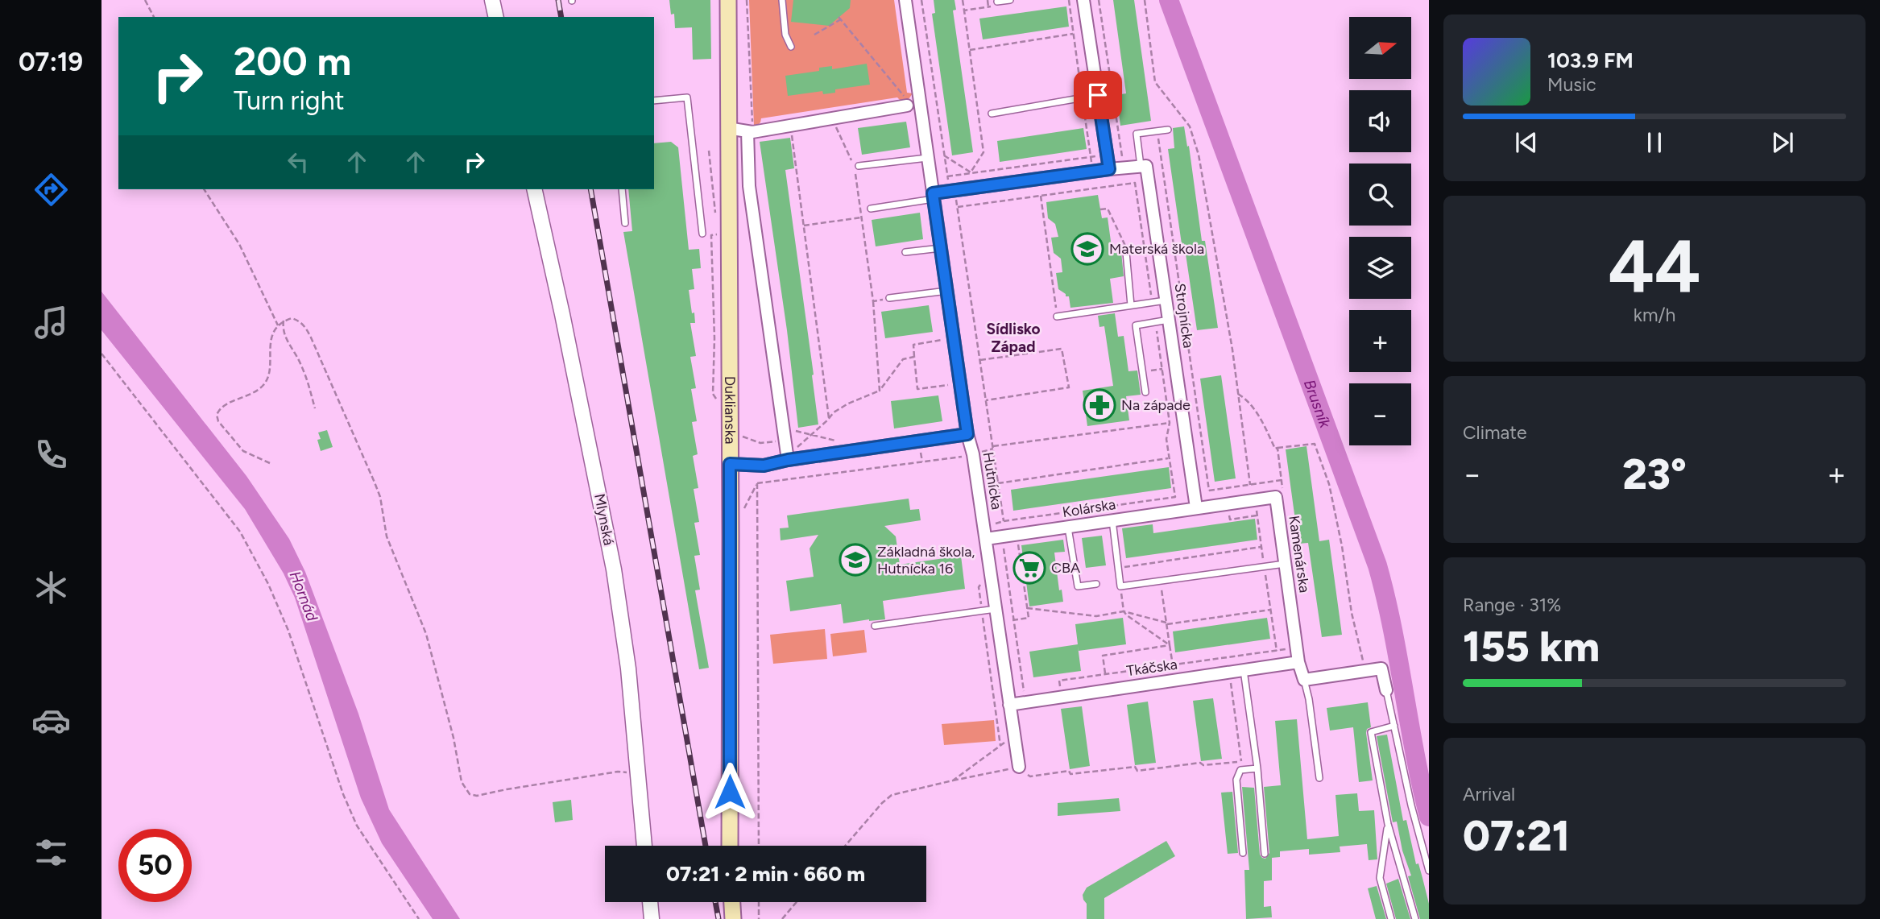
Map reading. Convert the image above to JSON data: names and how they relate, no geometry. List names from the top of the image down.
{
  "streets": {
    "main road": ["Duklianska"],
    "street": [
      "Strojnícka",
      "Hutnícka",
      "Kolárska",
      "Mlynská",
      "Kamenárska",
      "Tkáčska"
    ]
  },
  "crossings": [
    ["Strojnícka", "Kolárska"],
    ["Strojnícka", "Kamenárska"],
    ["Hutnícka", "Kolárska"],
    ["Hutnícka", "Tkáčska"],
    ["Kolárska", "Kamenárska"],
    ["Kamenárska", "Tkáčska"]
  ],
  "districts": ["Sídlisko Západ"],
  "water": ["Brusník", "Hornád"],
  "places": {
    "school or university": ["Materská škola", "Základná škola, Hutnícka 16"],
    "pharmacy": ["Na západe"],
    "supermarket": ["CBA"]
  },
  "north": "right",
  "page": {
    "tabs": "07:19",
    "map_buttons": ["+", "−"],
    "turn": ["200 m", "Turn right"],
    "song": ["103.9 FM", "Music"],
    "tile": [
      ["44", "km/h"],
      "Climate",
      ["Range · 31%", "155 km"],
      ["Arrival", "07:21"]
    ],
    "heat": ["−", "23°", "+"],
    "limit": "50",
    "trip": "07:21 · 2 min · 660 m"
  }
}
